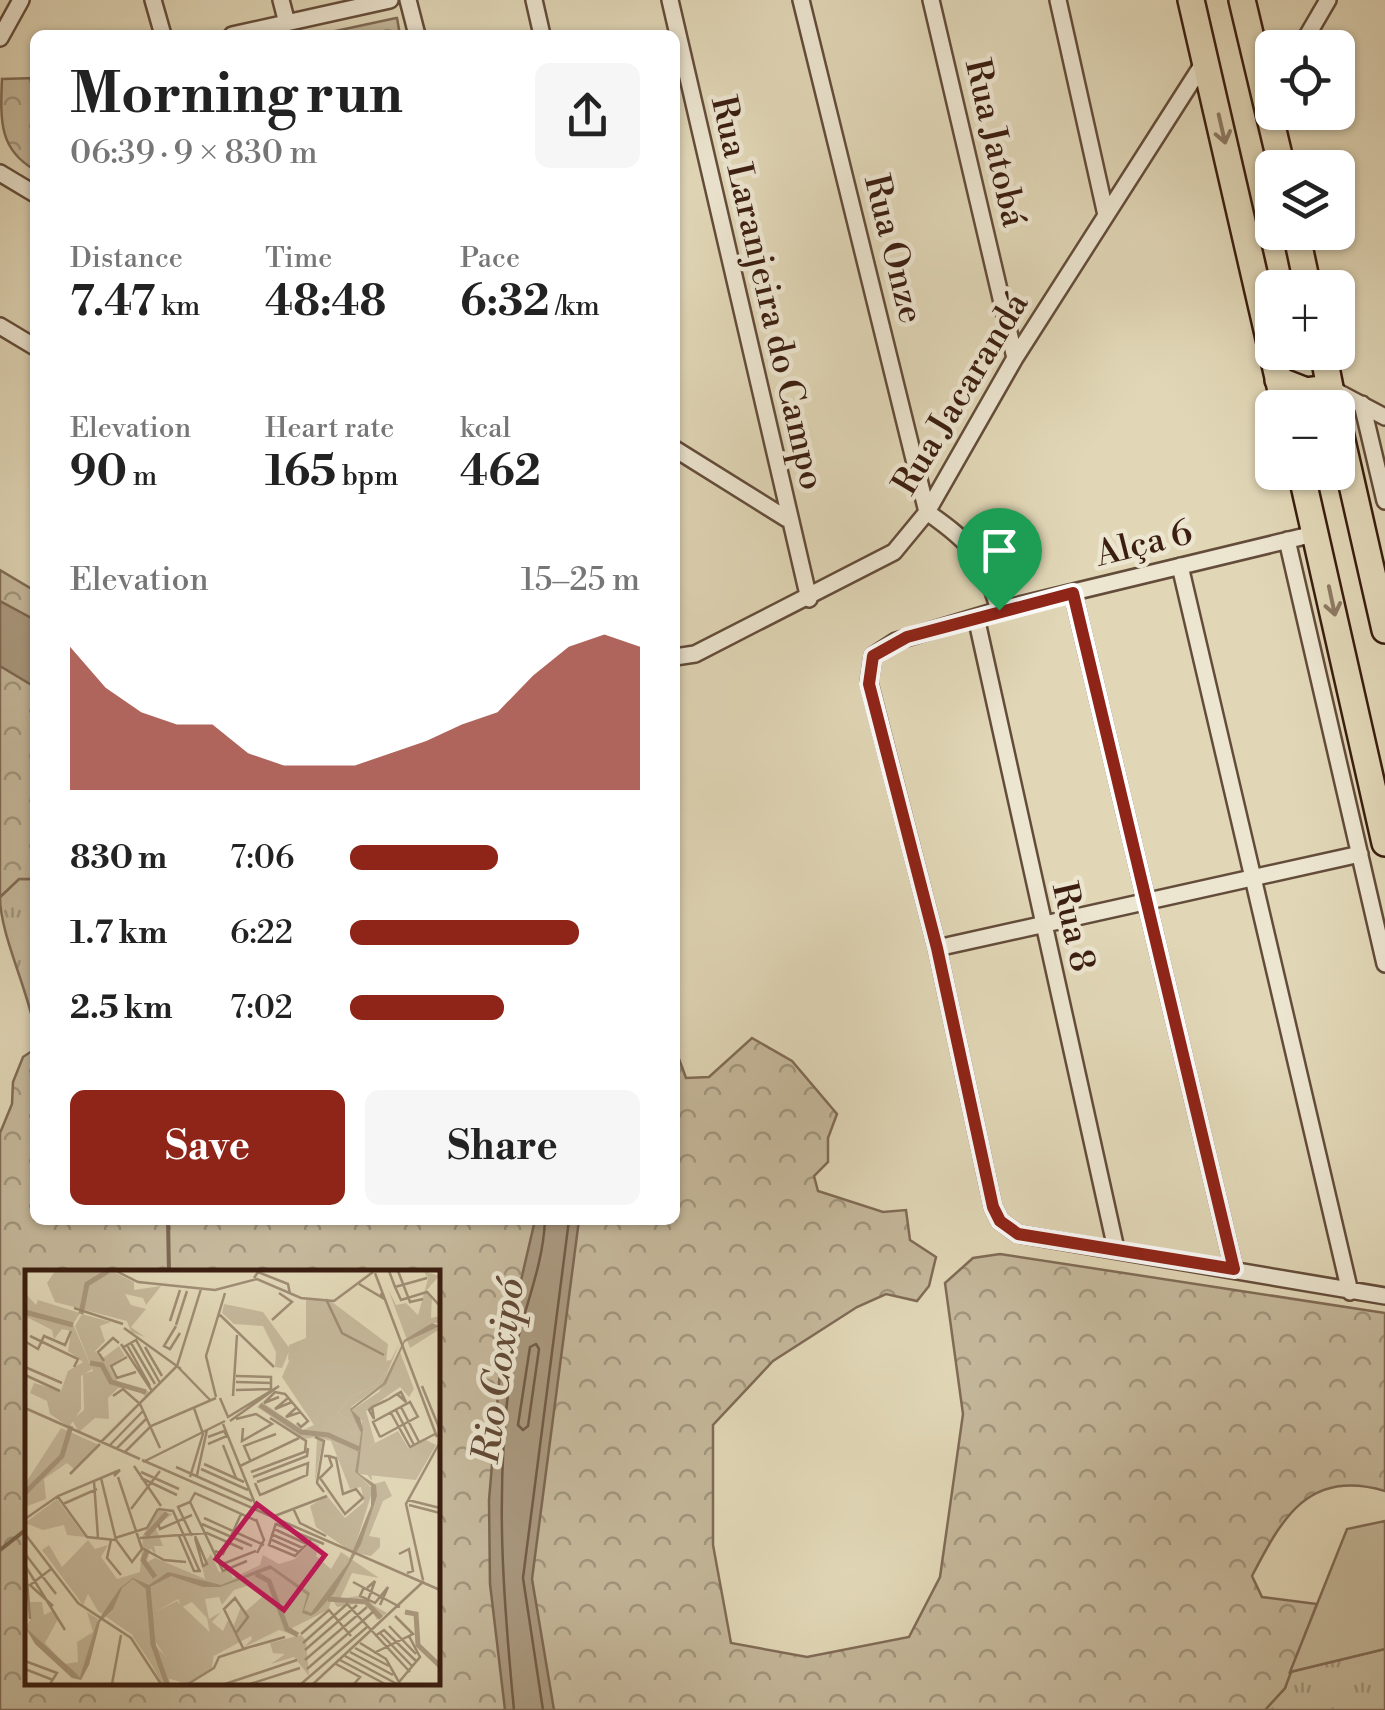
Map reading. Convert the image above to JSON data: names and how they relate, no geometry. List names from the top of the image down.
{
  "streets": {
    "street": [
      "Rua Jatobá",
      "Rua Onze",
      "Rua Laranjeira do Campo",
      "Rua Jacarandá",
      "Alça 6",
      "Rua 8"
    ]
  },
  "crossings": [
    ["Rua Jatobá", "Rua Jacarandá"],
    ["Rua Onze", "Rua Jacarandá"],
    ["Rua Laranjeira do Campo", "Rua Jacarandá"],
    ["Alça 6", "Rua 8"]
  ],
  "water": ["Rio Coxipó"],
  "page": {
    "map_buttons": ["+", "−"],
    "heading": ["Morning run", "06:39 · 9 × 830 m"],
    "stats": [
      ["Distance", "7.47 km"],
      ["Time", "48:48"],
      ["Pace", "6:32 /km"],
      ["Elevation", "90 m"],
      ["Heart rate", "165 bpm"],
      ["kcal", "462"]
    ],
    "chart": ["Elevation", "15–25 m"],
    "list": [
      {
        "name": "830 m",
        "note": "7:06"
      },
      {
        "name": "1.7 km",
        "note": "6:22"
      },
      {
        "name": "2.5 km",
        "note": "7:02"
      }
    ],
    "buttons": ["Save", "Share"]
  }
}
